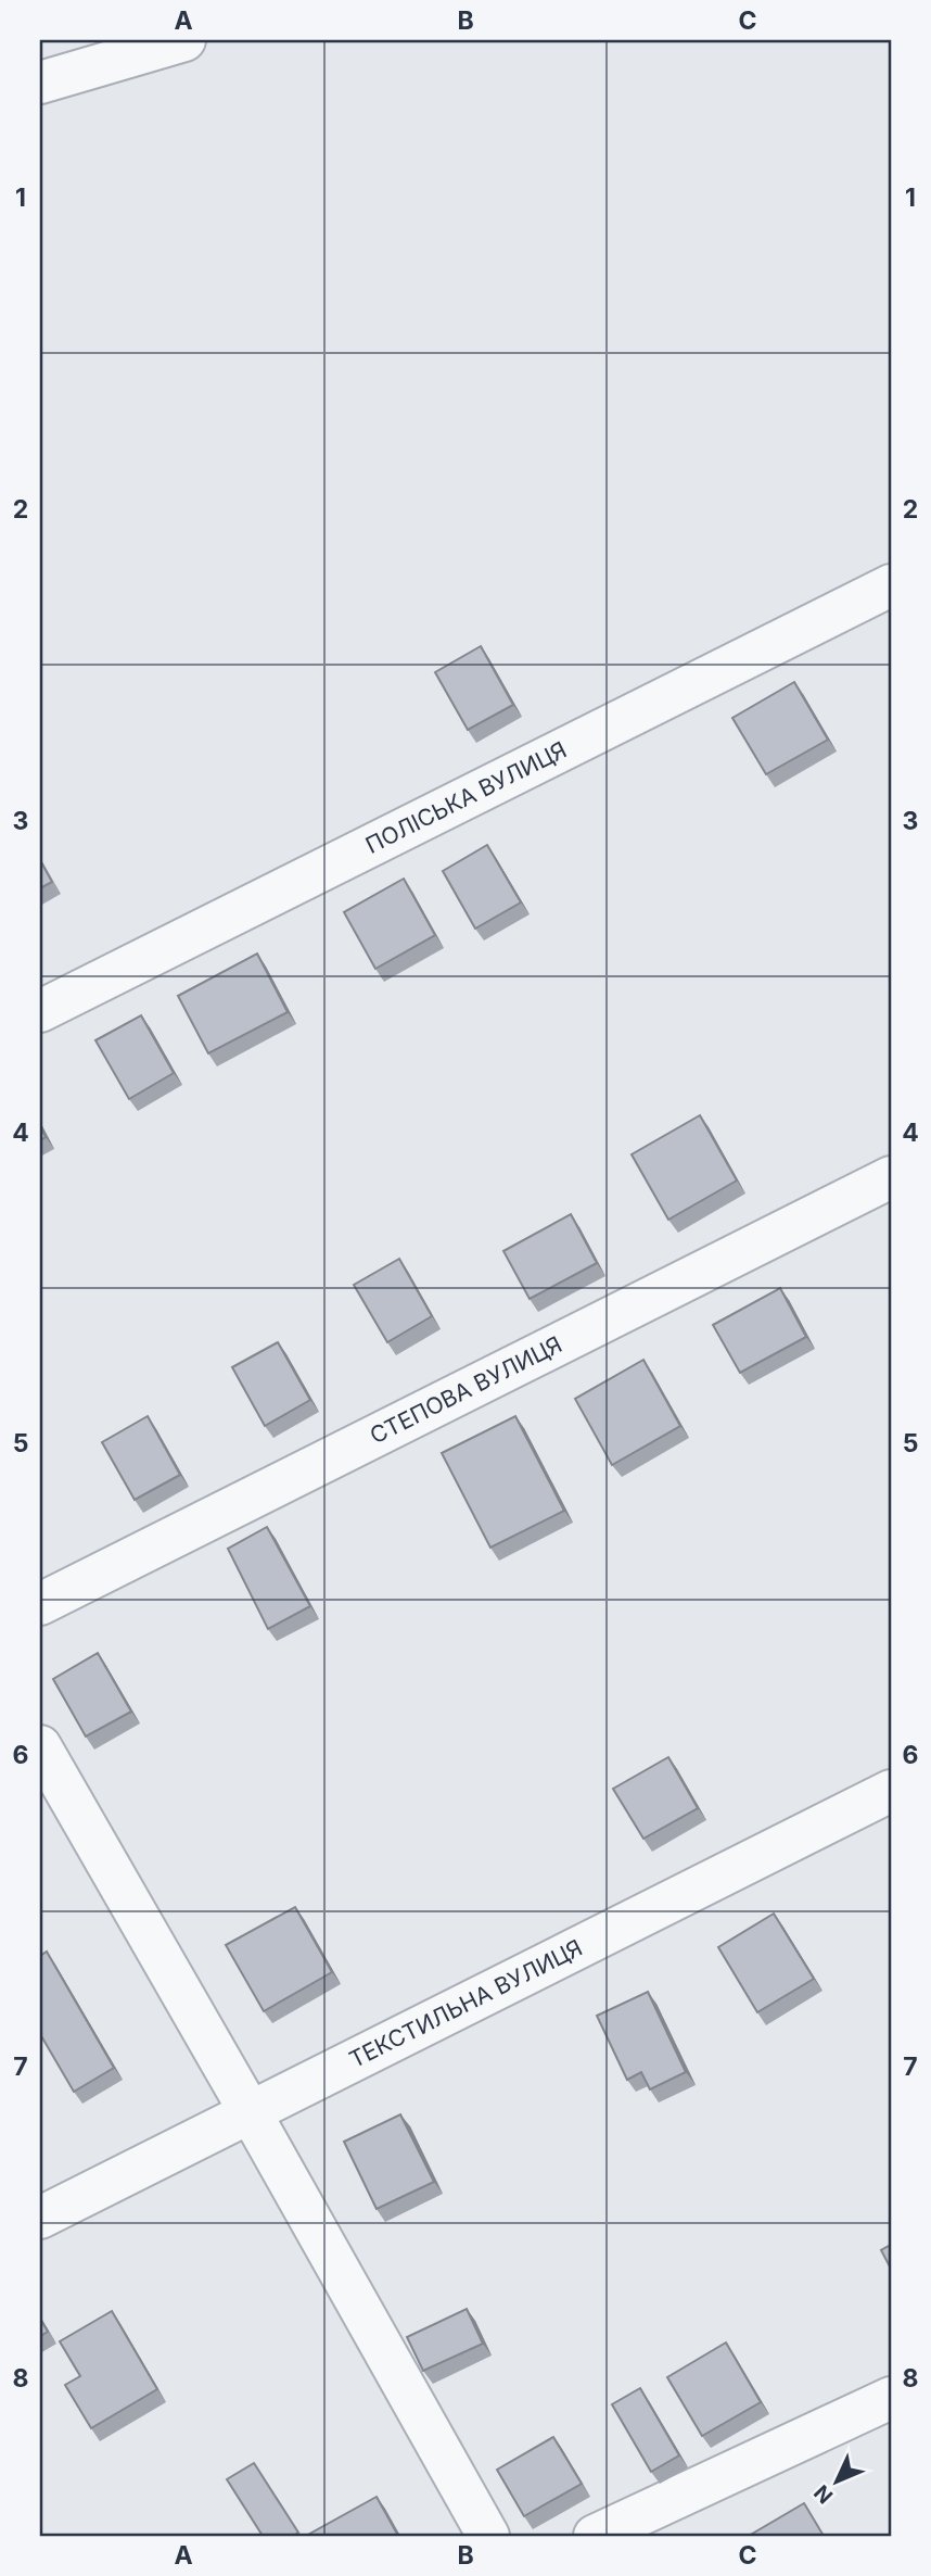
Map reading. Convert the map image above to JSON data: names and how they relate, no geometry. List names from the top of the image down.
{
  "streets": {
    "street": ["ПОЛІСЬКА ВУЛИЦЯ", "СТЕПОВА ВУЛИЦЯ", "ТЕКСТИЛЬНА ВУЛИЦЯ"]
  },
  "north": "bottom left",
  "grid": {
    "columns": ["A", "B", "C"],
    "rows": [
      "1",
      "2",
      "3",
      "4",
      "5",
      "6",
      "7",
      "8"
    ]
  }
}
